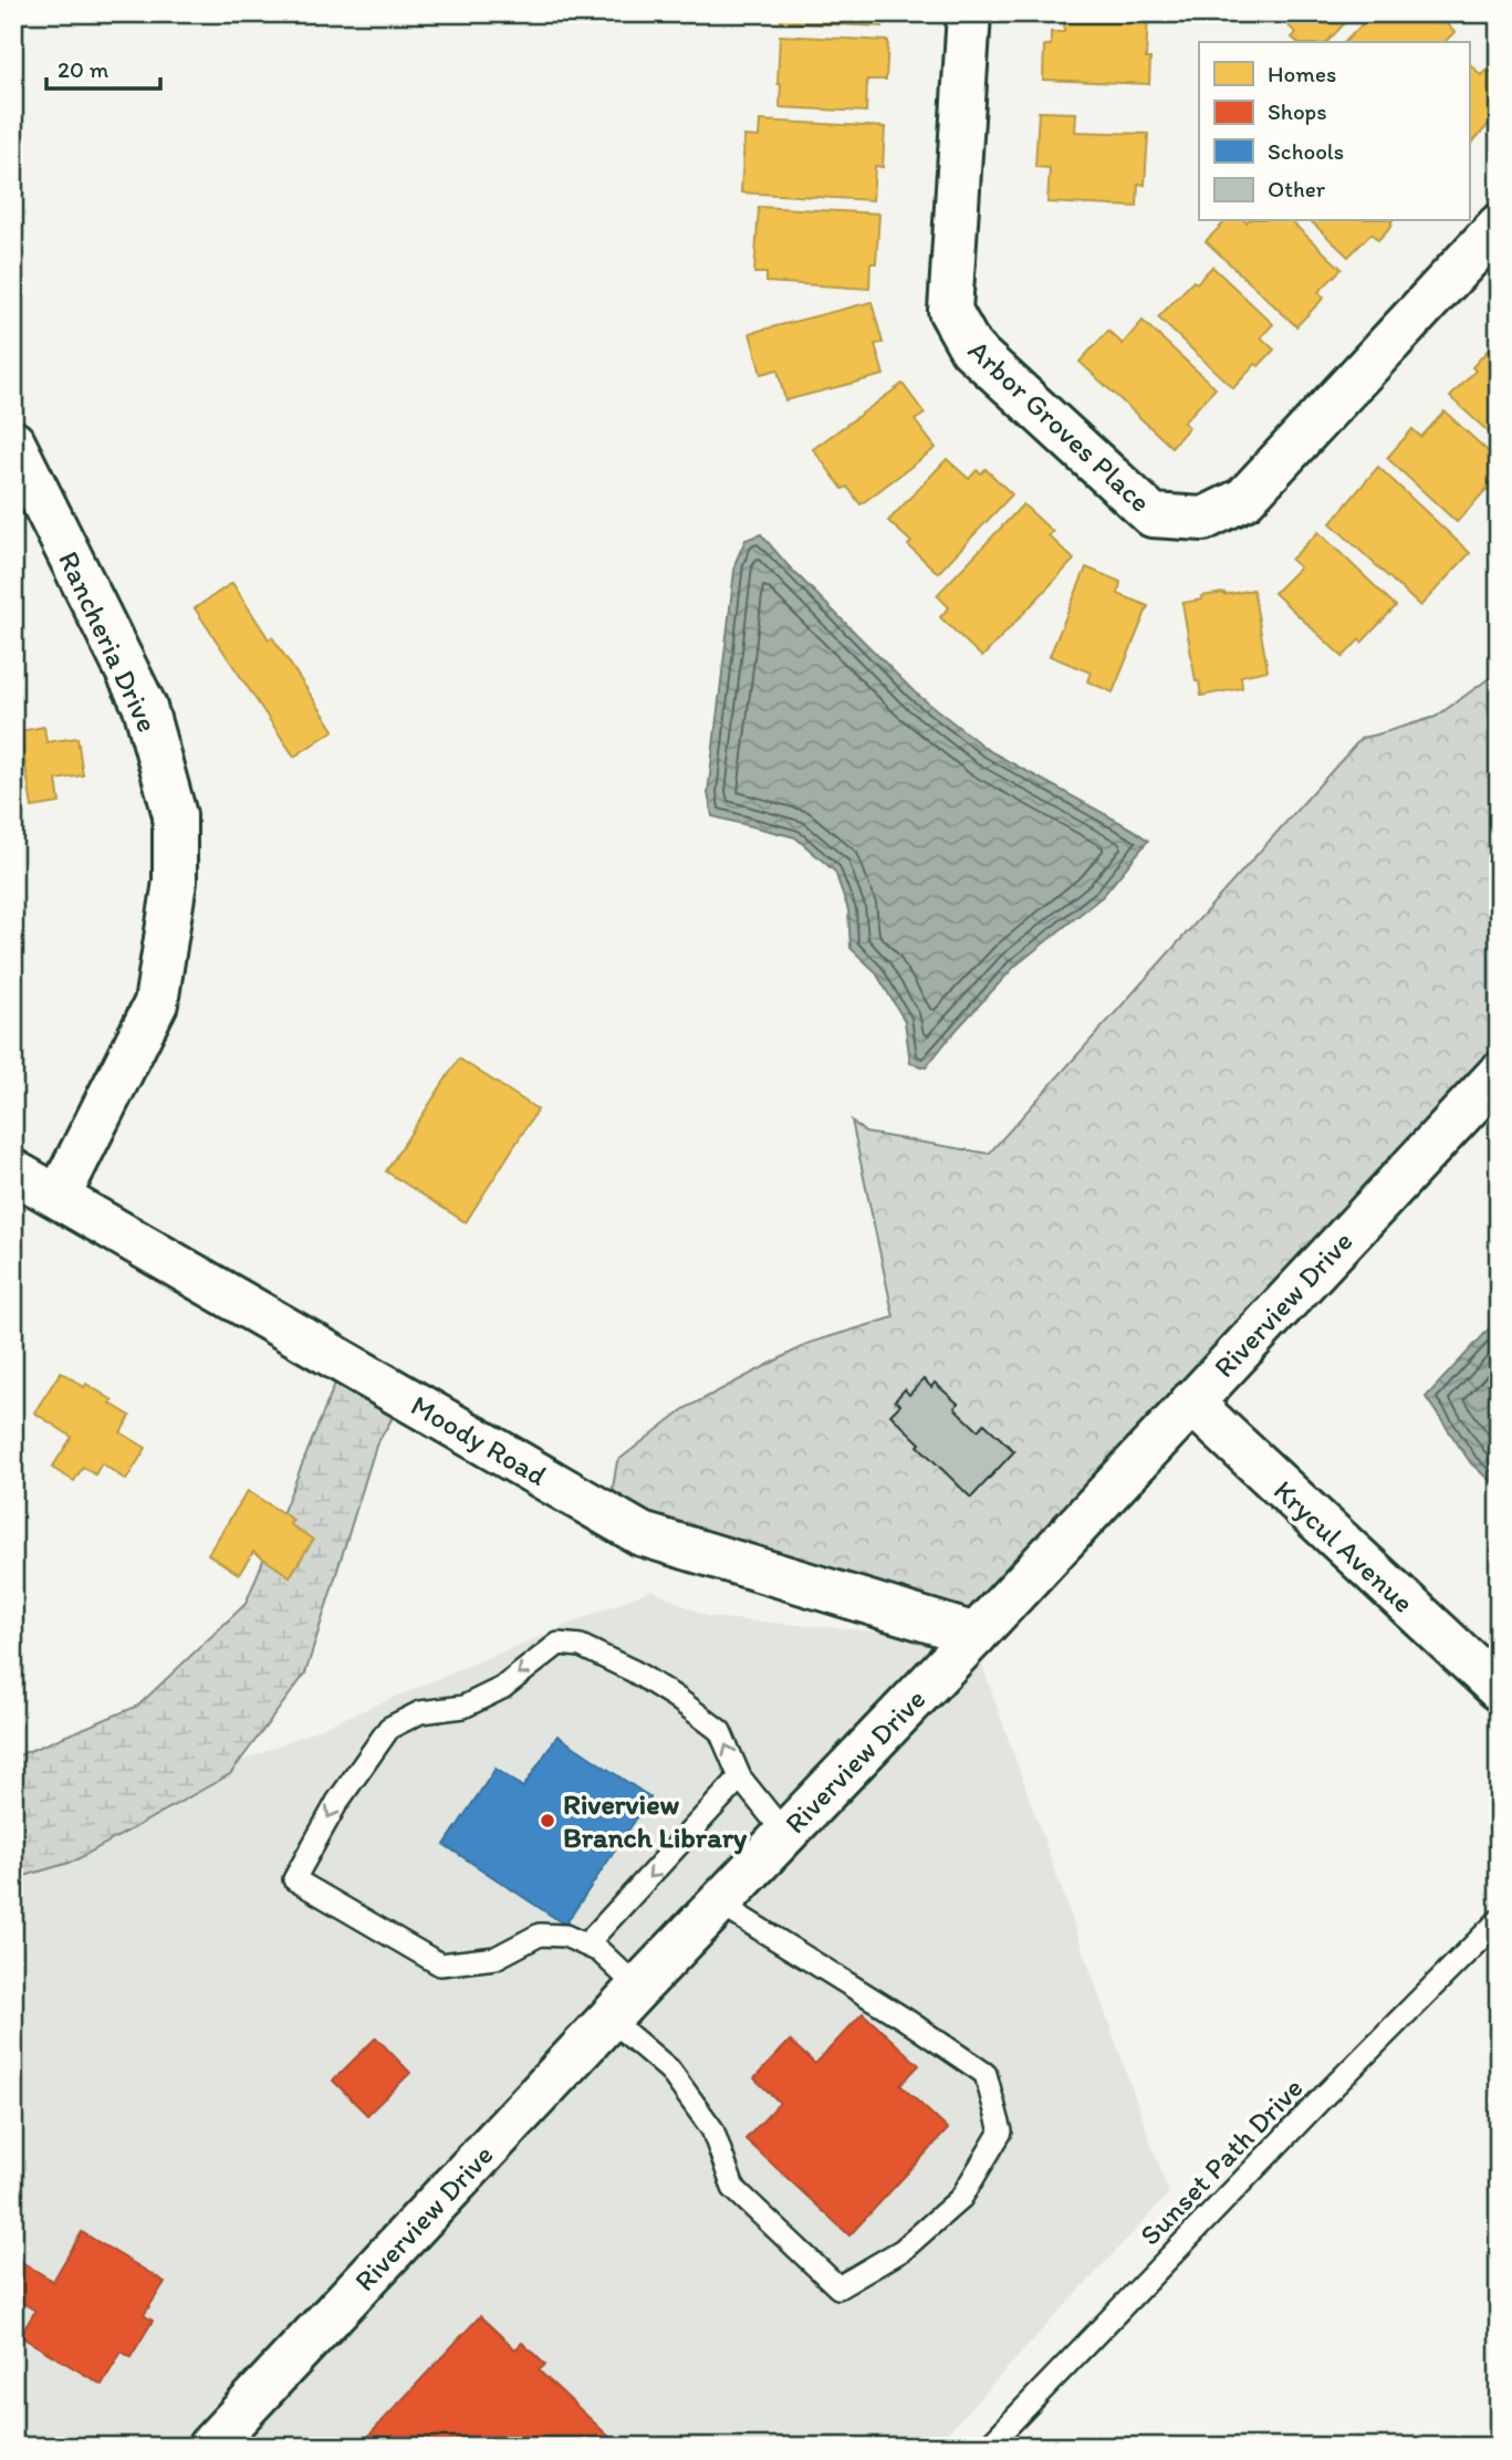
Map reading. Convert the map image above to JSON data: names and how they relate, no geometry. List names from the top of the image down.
{
  "streets": {
    "street": [
      "Arbor Groves Place",
      "Rancheria Drive",
      "Riverview Drive",
      "Moody Road",
      "Krycul Avenue"
    ],
    "lane": ["Sunset Path Drive"]
  },
  "crossings": [
    ["Rancheria Drive", "Moody Road"],
    ["Riverview Drive", "Moody Road"],
    ["Riverview Drive", "Krycul Avenue"]
  ],
  "places": ["Riverview Branch Library"],
  "legend": [
    "Homes",
    "Shops",
    "Schools",
    "Other"
  ],
  "scale_bar": "20 m"
}
